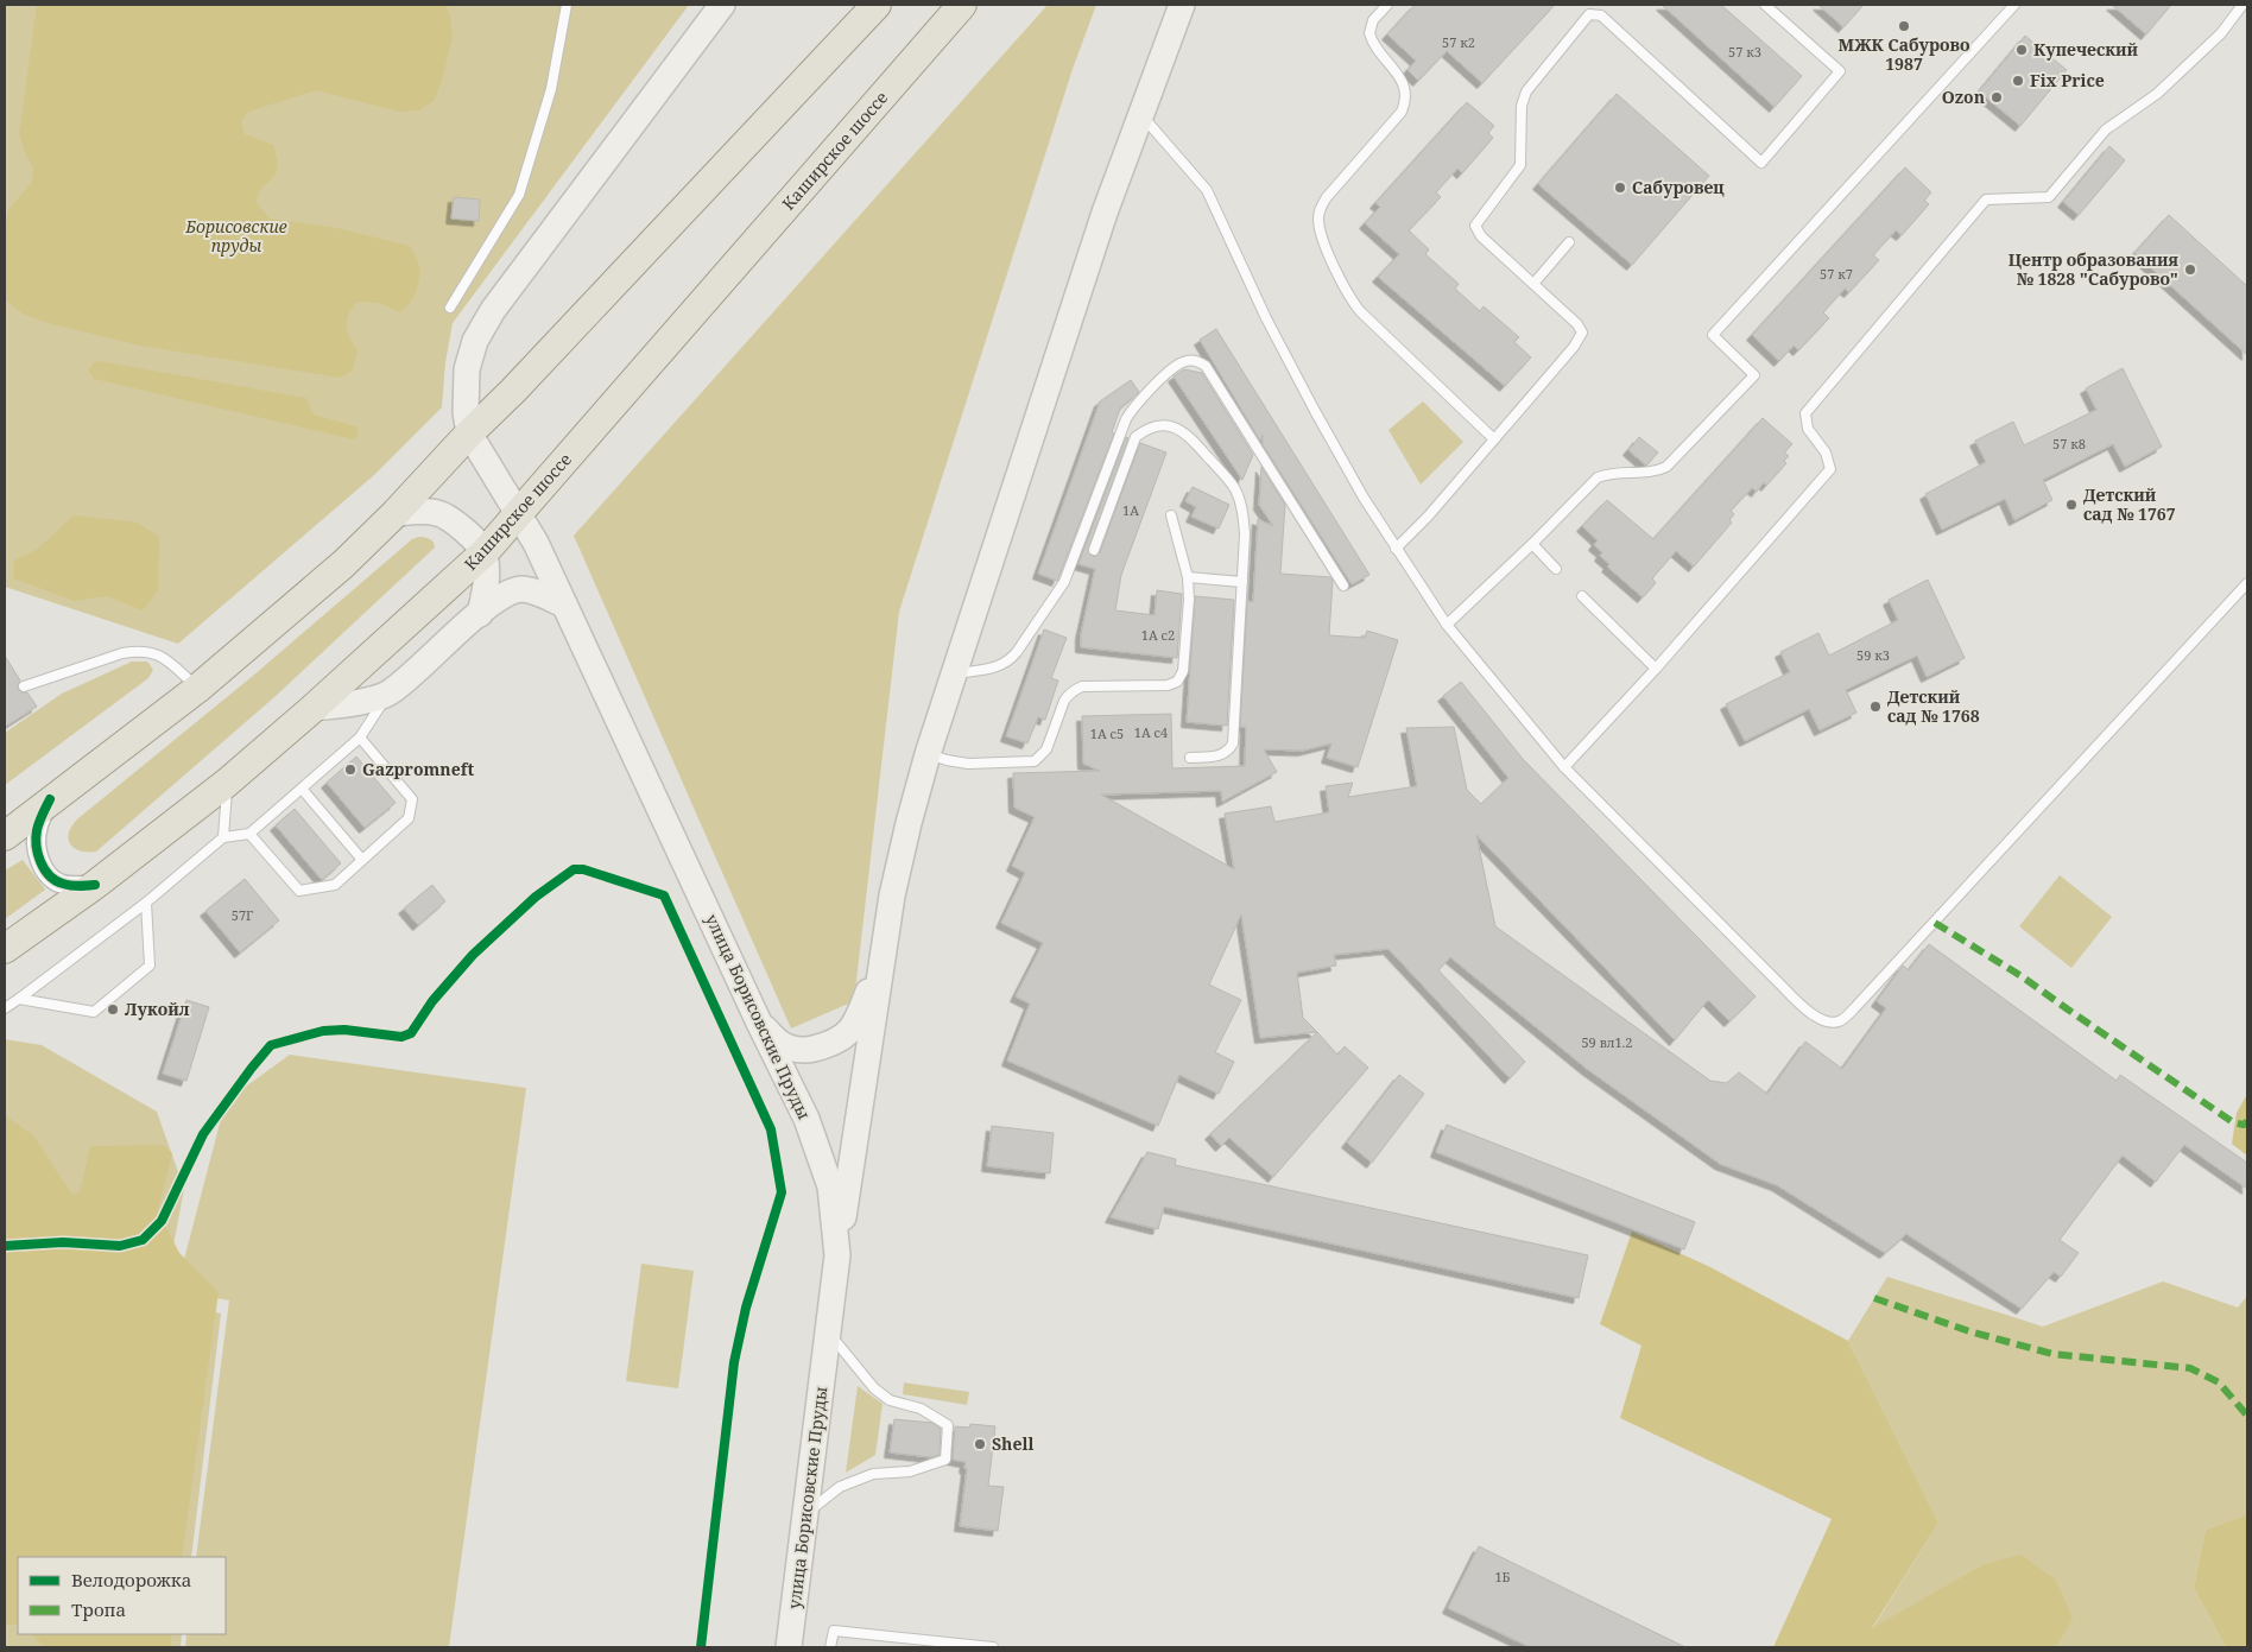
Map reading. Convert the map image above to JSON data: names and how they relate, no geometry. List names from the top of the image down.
{
  "streets": {
    "main road": ["Каширское шоссе", "улица Борисовские Пруды"]
  },
  "crossings": [
    ["Каширское шоссе", "улица Борисовские Пруды"]
  ],
  "parks": ["Борисовские пруды"],
  "places": [
    "МЖК Сабурово 1987",
    "Купеческий",
    "Fix Price",
    "Ozon",
    "Сабуровец",
    "Центр образования № 1828 \"Сабурово\"",
    "Детский сад № 1767",
    "Детский сад № 1768",
    "Gazpromneft",
    "Лукойл",
    "Shell"
  ],
  "house_numbers": [
    "57 к2",
    "57 к3",
    "57 к7",
    "57 к8",
    "1А",
    "1А с2",
    "59 к3",
    "1А с4",
    "1А с5",
    "57Г",
    "59 вл1.2",
    "1Б"
  ],
  "legend": ["Велодорожка", "Тропа"]
}
